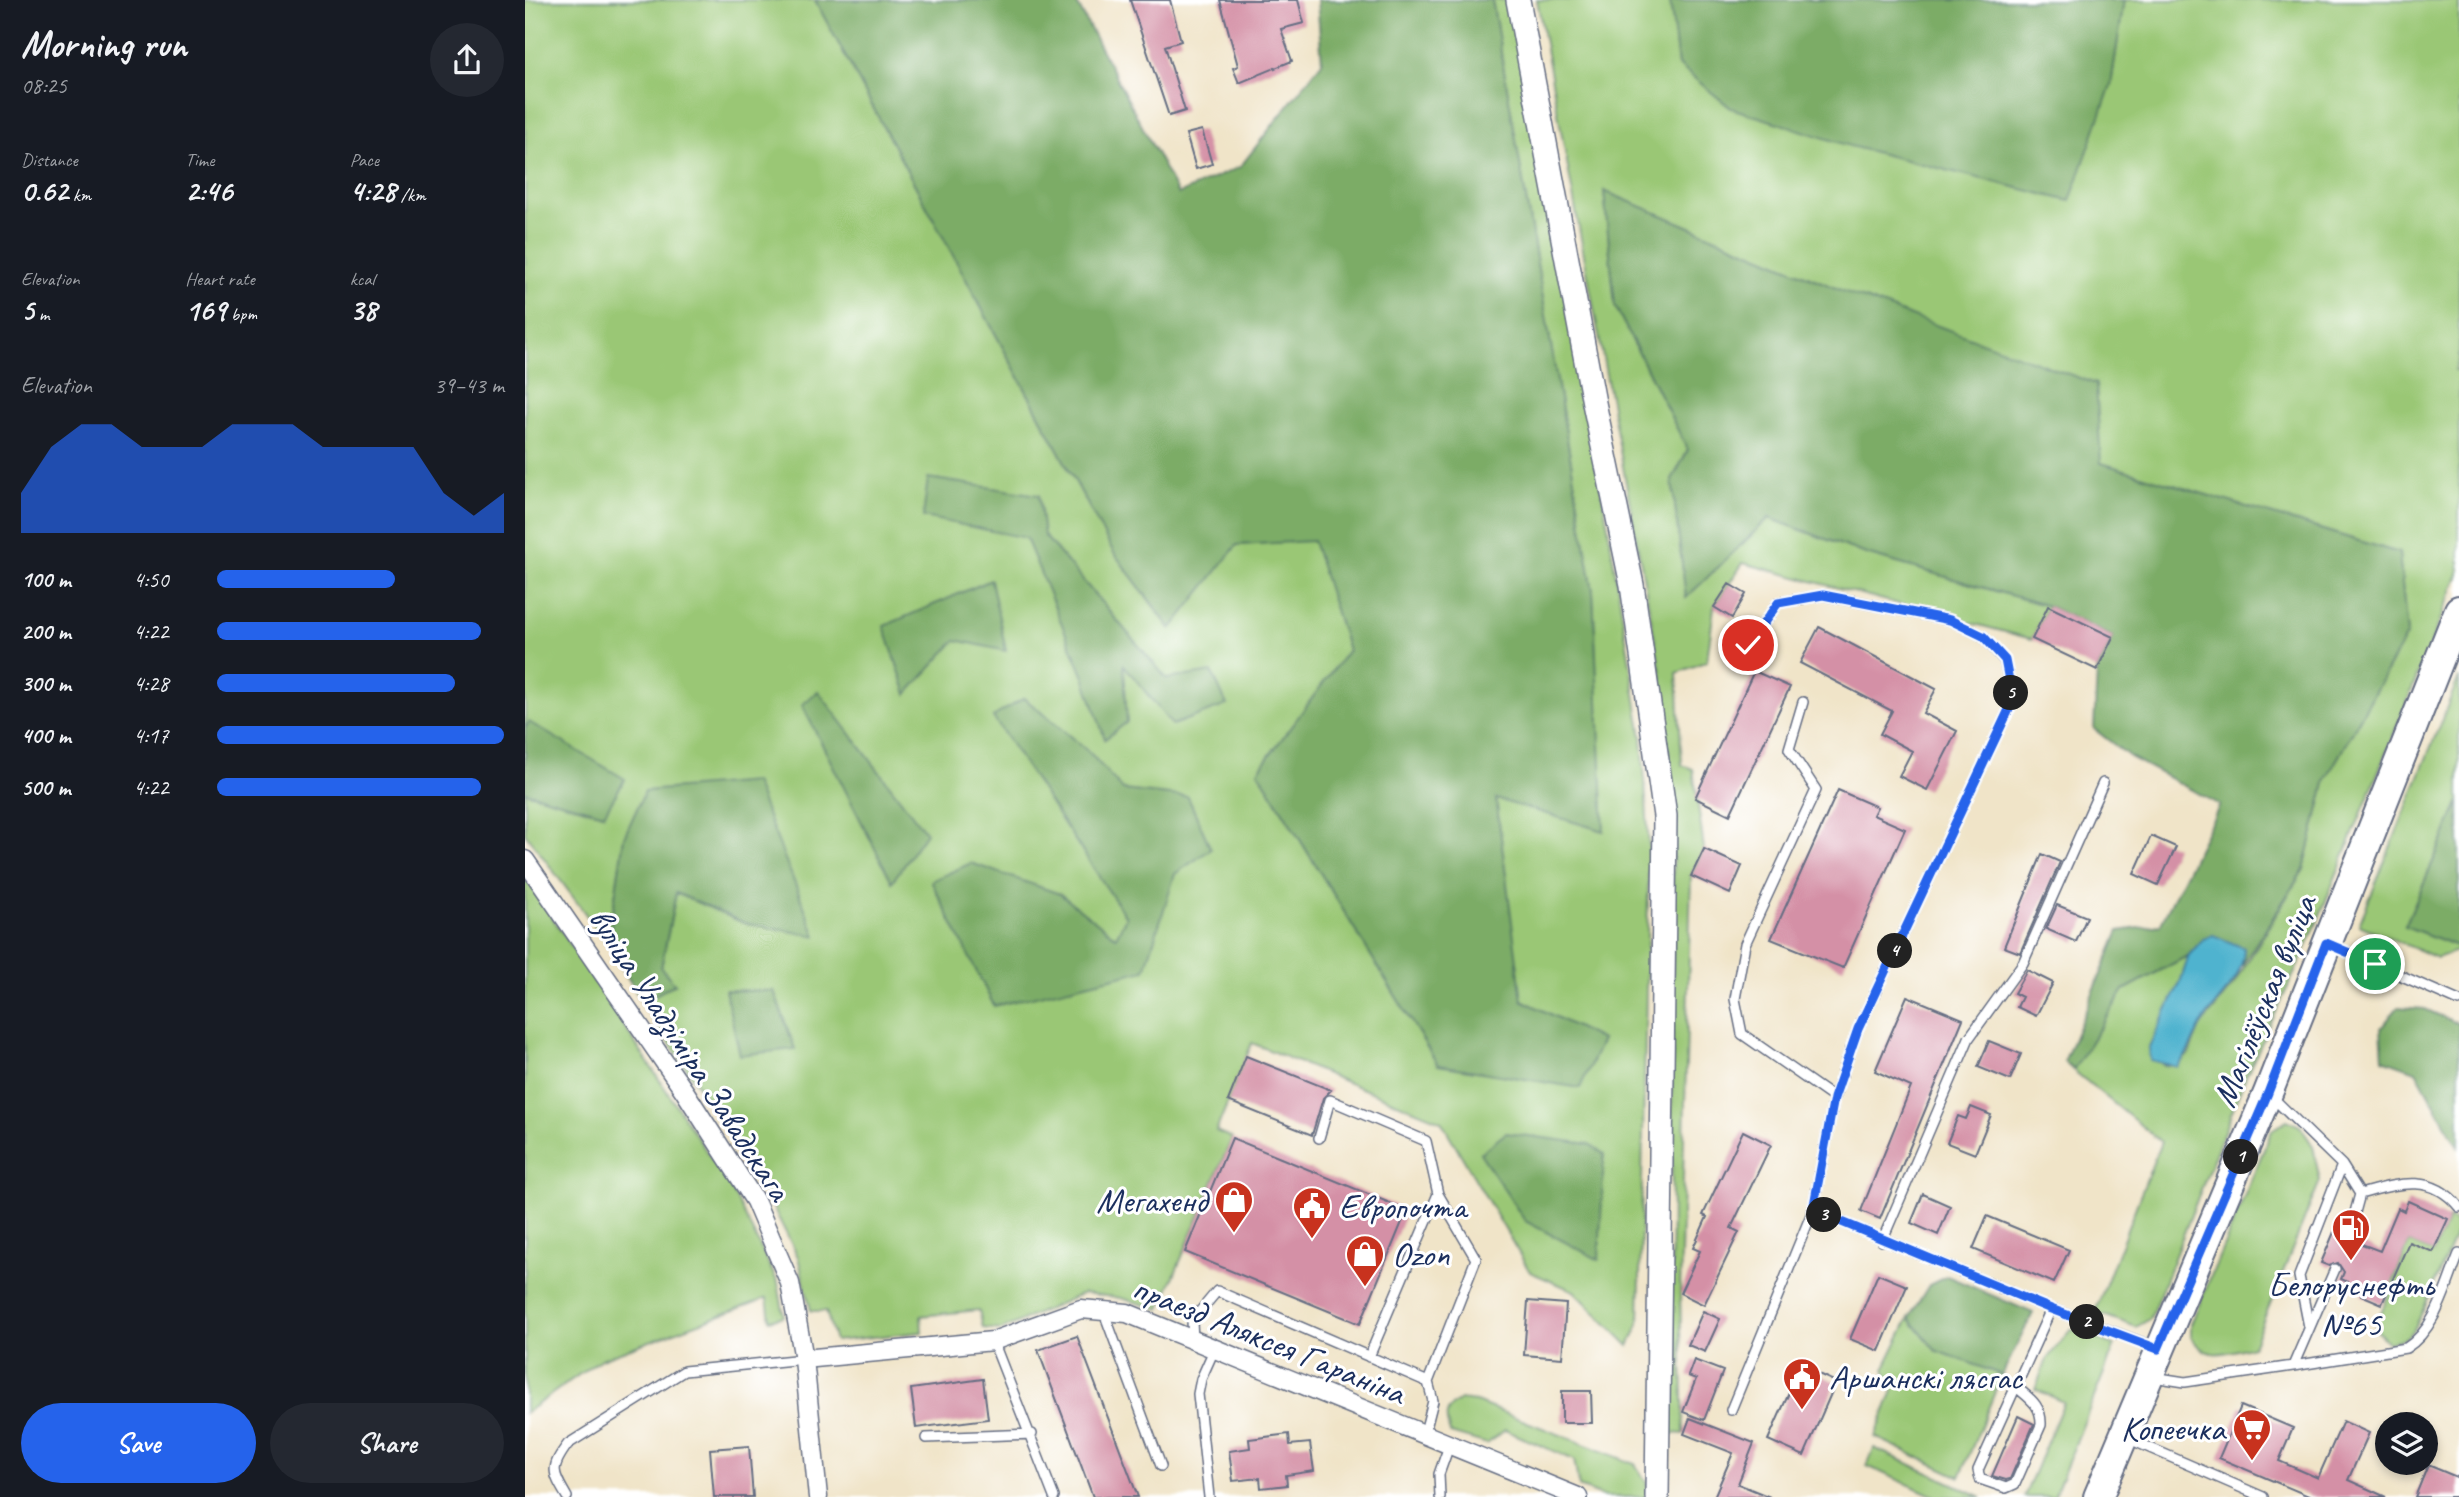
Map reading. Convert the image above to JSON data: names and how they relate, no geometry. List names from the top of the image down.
{
  "streets": {
    "main road": ["Магілёўская вуліца"],
    "street": ["вуліца Уладзіміра Завадскага", "праезд Аляксея Гараніна"]
  },
  "crossings": [
    ["вуліца Уладзіміра Завадскага", "праезд Аляксея Гараніна"]
  ],
  "places": {
    "shop": ["Мегахенд", "Ozon"],
    "public building": ["Европочта", "Аршанскі лясгас"],
    "fuel station": ["Белоруснефть №65"],
    "supermarket": ["Копеечка"]
  },
  "page": {
    "heading": ["Morning run", "08:25"],
    "stats": [
      ["Distance", "0.62 km"],
      ["Time", "2:46"],
      ["Pace", "4:28 /km"],
      ["Elevation", "5 m"],
      ["Heart rate", "169 bpm"],
      ["kcal", "38"]
    ],
    "chart": ["Elevation", "39–43 m"],
    "list": [
      {
        "name": "100 m",
        "note": "4:50"
      },
      {
        "name": "200 m",
        "note": "4:22"
      },
      {
        "name": "300 m",
        "note": "4:28"
      },
      {
        "name": "400 m",
        "note": "4:17"
      },
      {
        "name": "500 m",
        "note": "4:22"
      }
    ],
    "pins": [
      "5",
      "4",
      "1",
      "3",
      "2"
    ],
    "buttons": ["Save", "Share"]
  }
}
